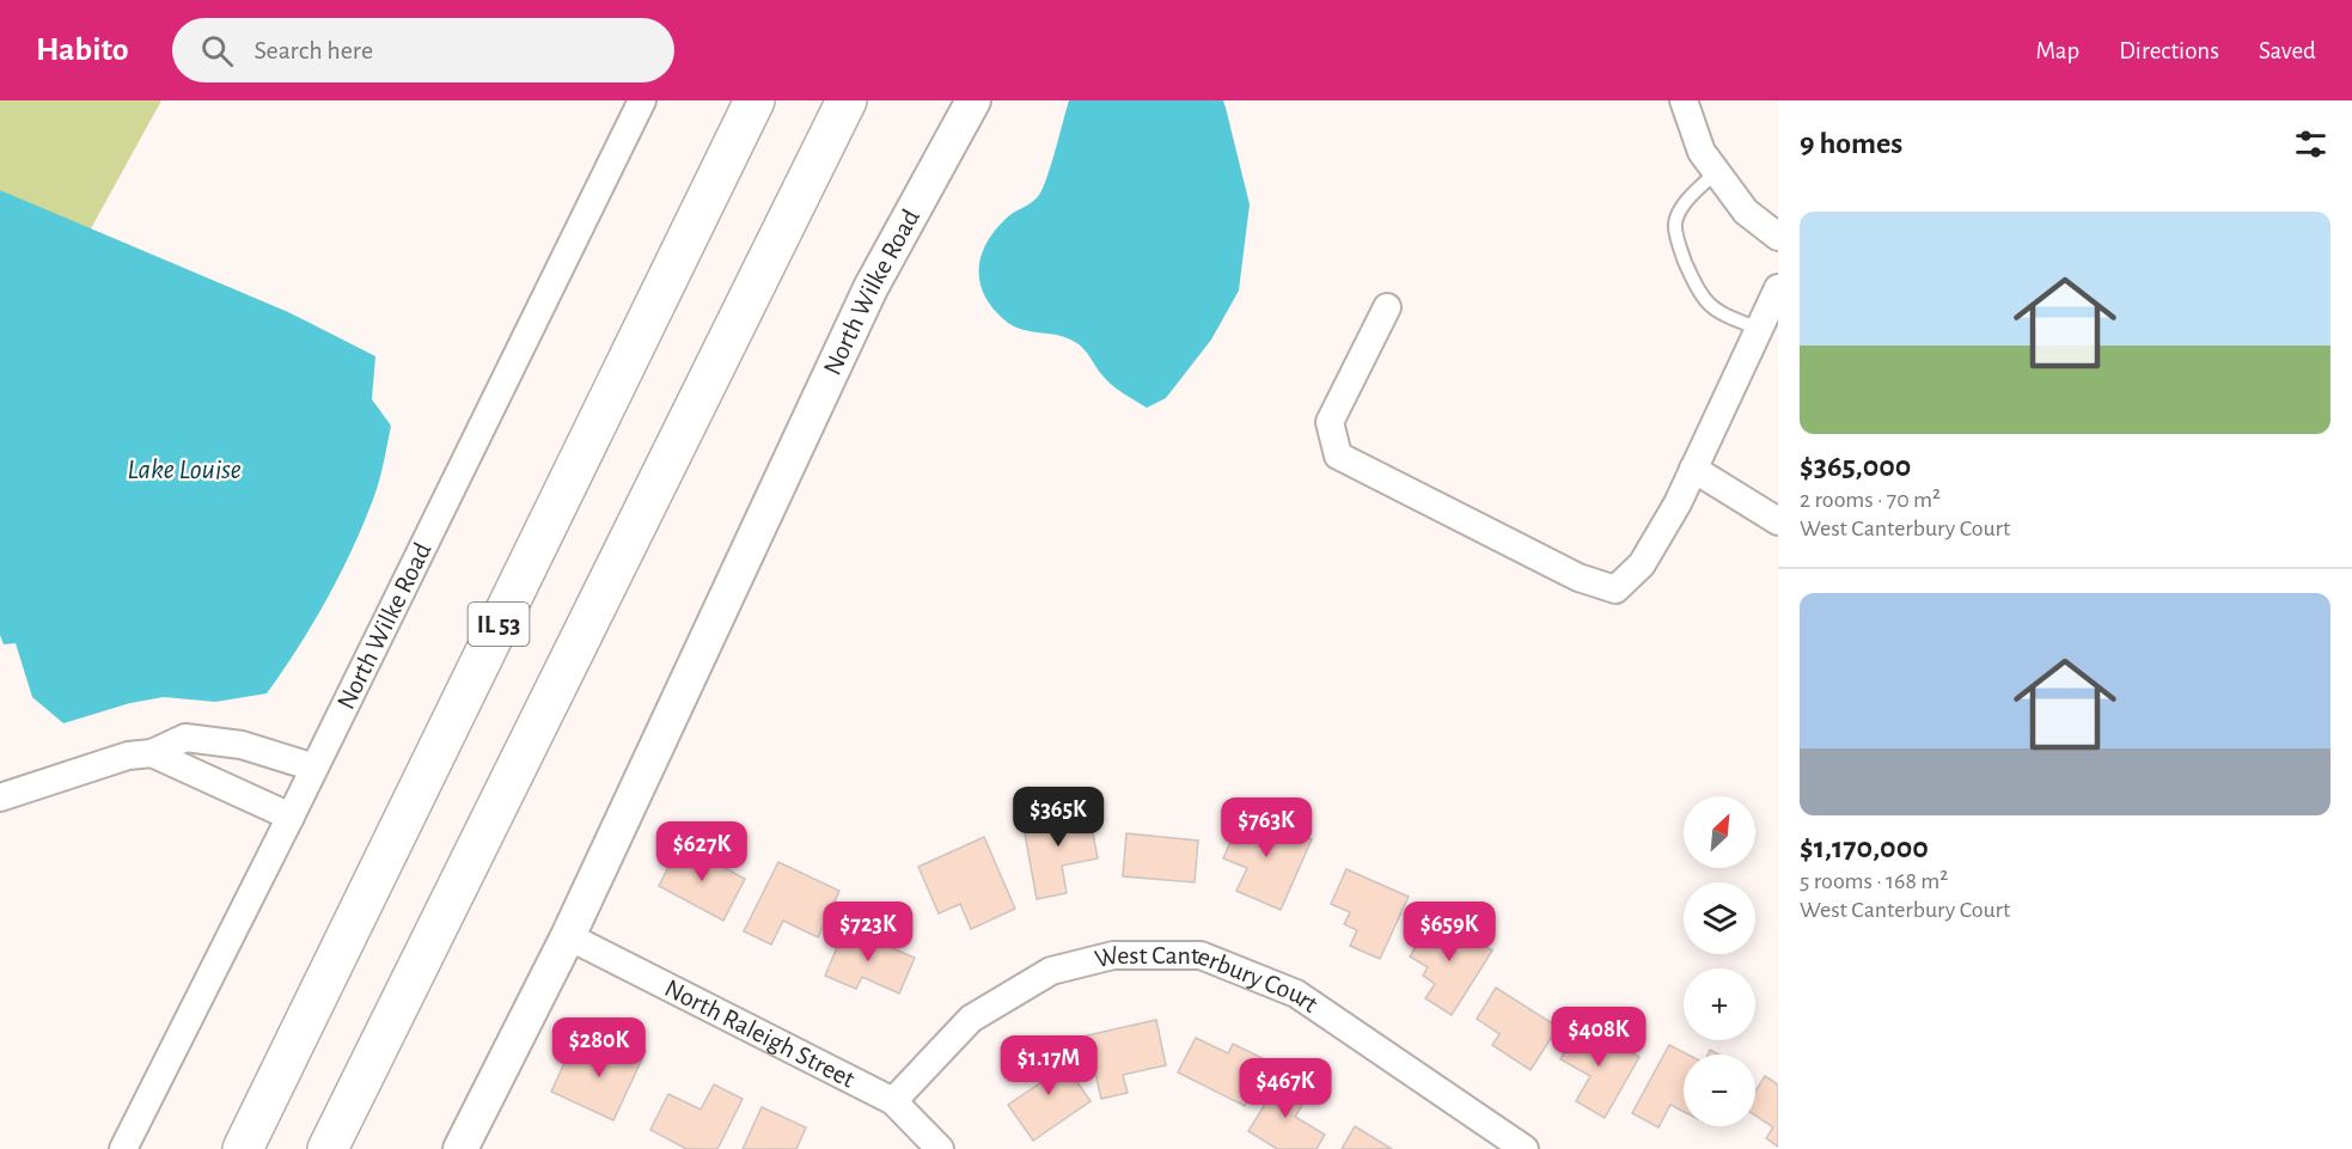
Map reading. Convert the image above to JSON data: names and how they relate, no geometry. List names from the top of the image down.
{
  "streets": {
    "highway": ["IL 53"],
    "street": ["North Wilke Road", "West Canterbury Court", "North Raleigh Street"]
  },
  "crossings": [
    ["North Wilke Road", "North Raleigh Street"],
    ["West Canterbury Court", "North Raleigh Street"]
  ],
  "water": ["Lake Louise"],
  "north": "top right",
  "page": {
    "header": "Habito",
    "search": "Search here",
    "nav": ["Map", "Directions", "Saved"],
    "heading": "9 homes",
    "list": [
      {
        "name": "$365,000",
        "note": "2 rooms · 70 m² · West Canterbury Court"
      },
      {
        "name": "$1,170,000",
        "note": "5 rooms · 168 m² · West Canterbury Court"
      }
    ],
    "price": [
      "$365K",
      "$763K",
      "$627K",
      "$723K",
      "$659K",
      "$408K",
      "$280K",
      "$1.17M",
      "$467K"
    ],
    "map_buttons": ["+", "−"]
  }
}
